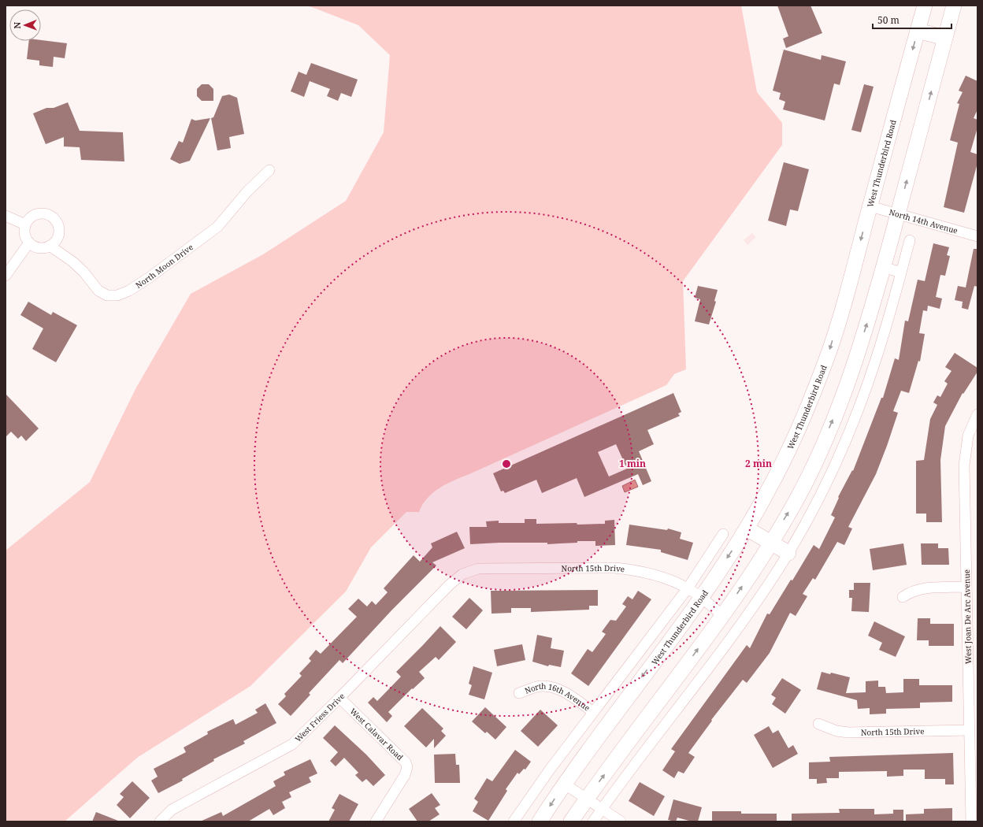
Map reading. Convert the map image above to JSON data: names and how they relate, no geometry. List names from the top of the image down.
{
  "streets": {
    "main road": ["West Thunderbird Road"],
    "street": [
      "North 14th Avenue",
      "North Moon Drive",
      "North 15th Drive",
      "West Joan De Arc Avenue",
      "North 16th Avenue",
      "West Friess Drive",
      "West Calavar Road"
    ]
  },
  "crossings": [
    ["West Thunderbird Road", "North 14th Avenue"],
    ["West Thunderbird Road", "North 15th Drive"],
    ["West Thunderbird Road", "North 16th Avenue"],
    ["North 15th Drive", "West Joan De Arc Avenue"],
    ["North 15th Drive", "West Friess Drive"],
    ["West Friess Drive", "West Calavar Road"]
  ],
  "scale_bar": "50 m",
  "north": "left",
  "rings": ["1 min", "2 min"]
}
